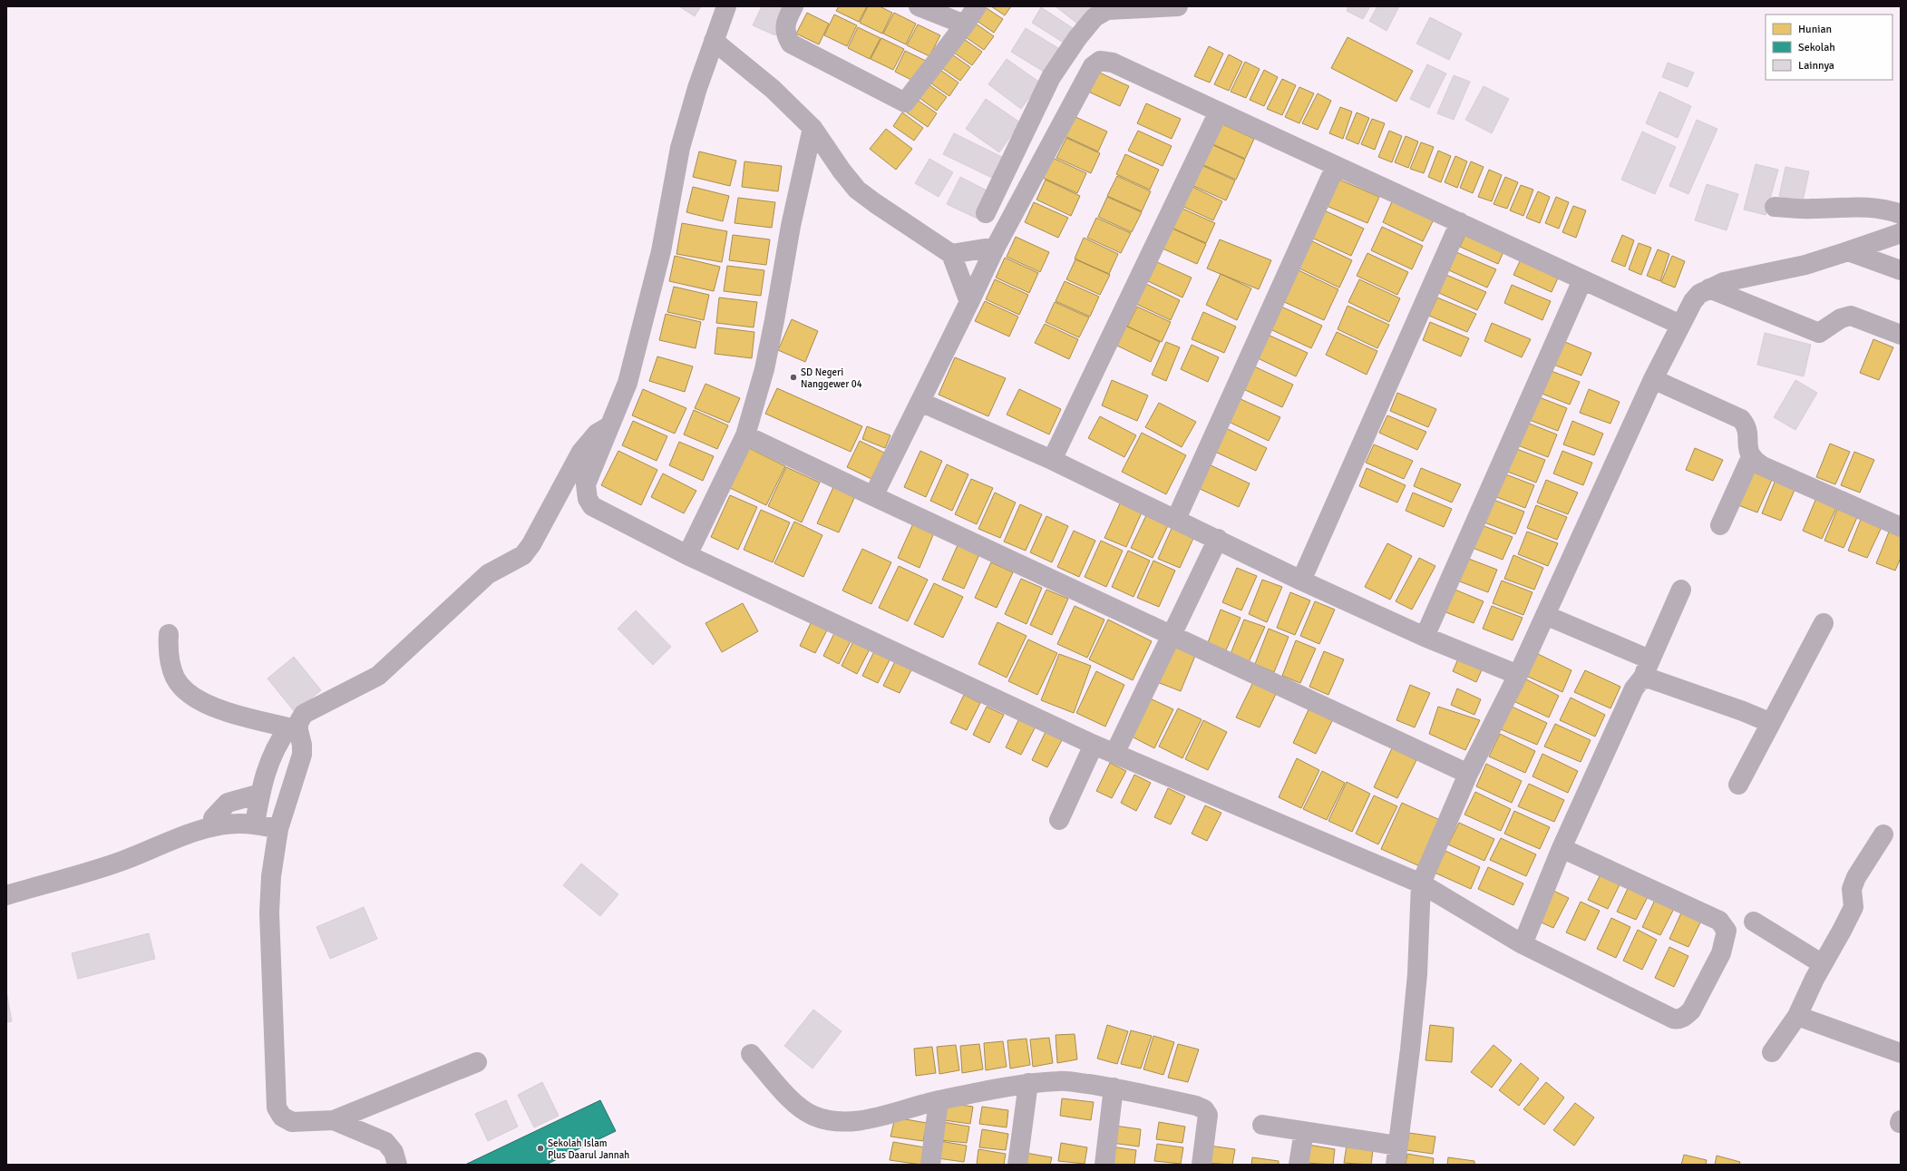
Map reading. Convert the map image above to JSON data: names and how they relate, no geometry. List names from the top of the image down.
{
  "places": ["SD Negeri Nanggewer 04", "Sekolah Islam Plus Daarul Jannah"],
  "legend": ["Hunian", "Sekolah", "Lainnya"]
}
